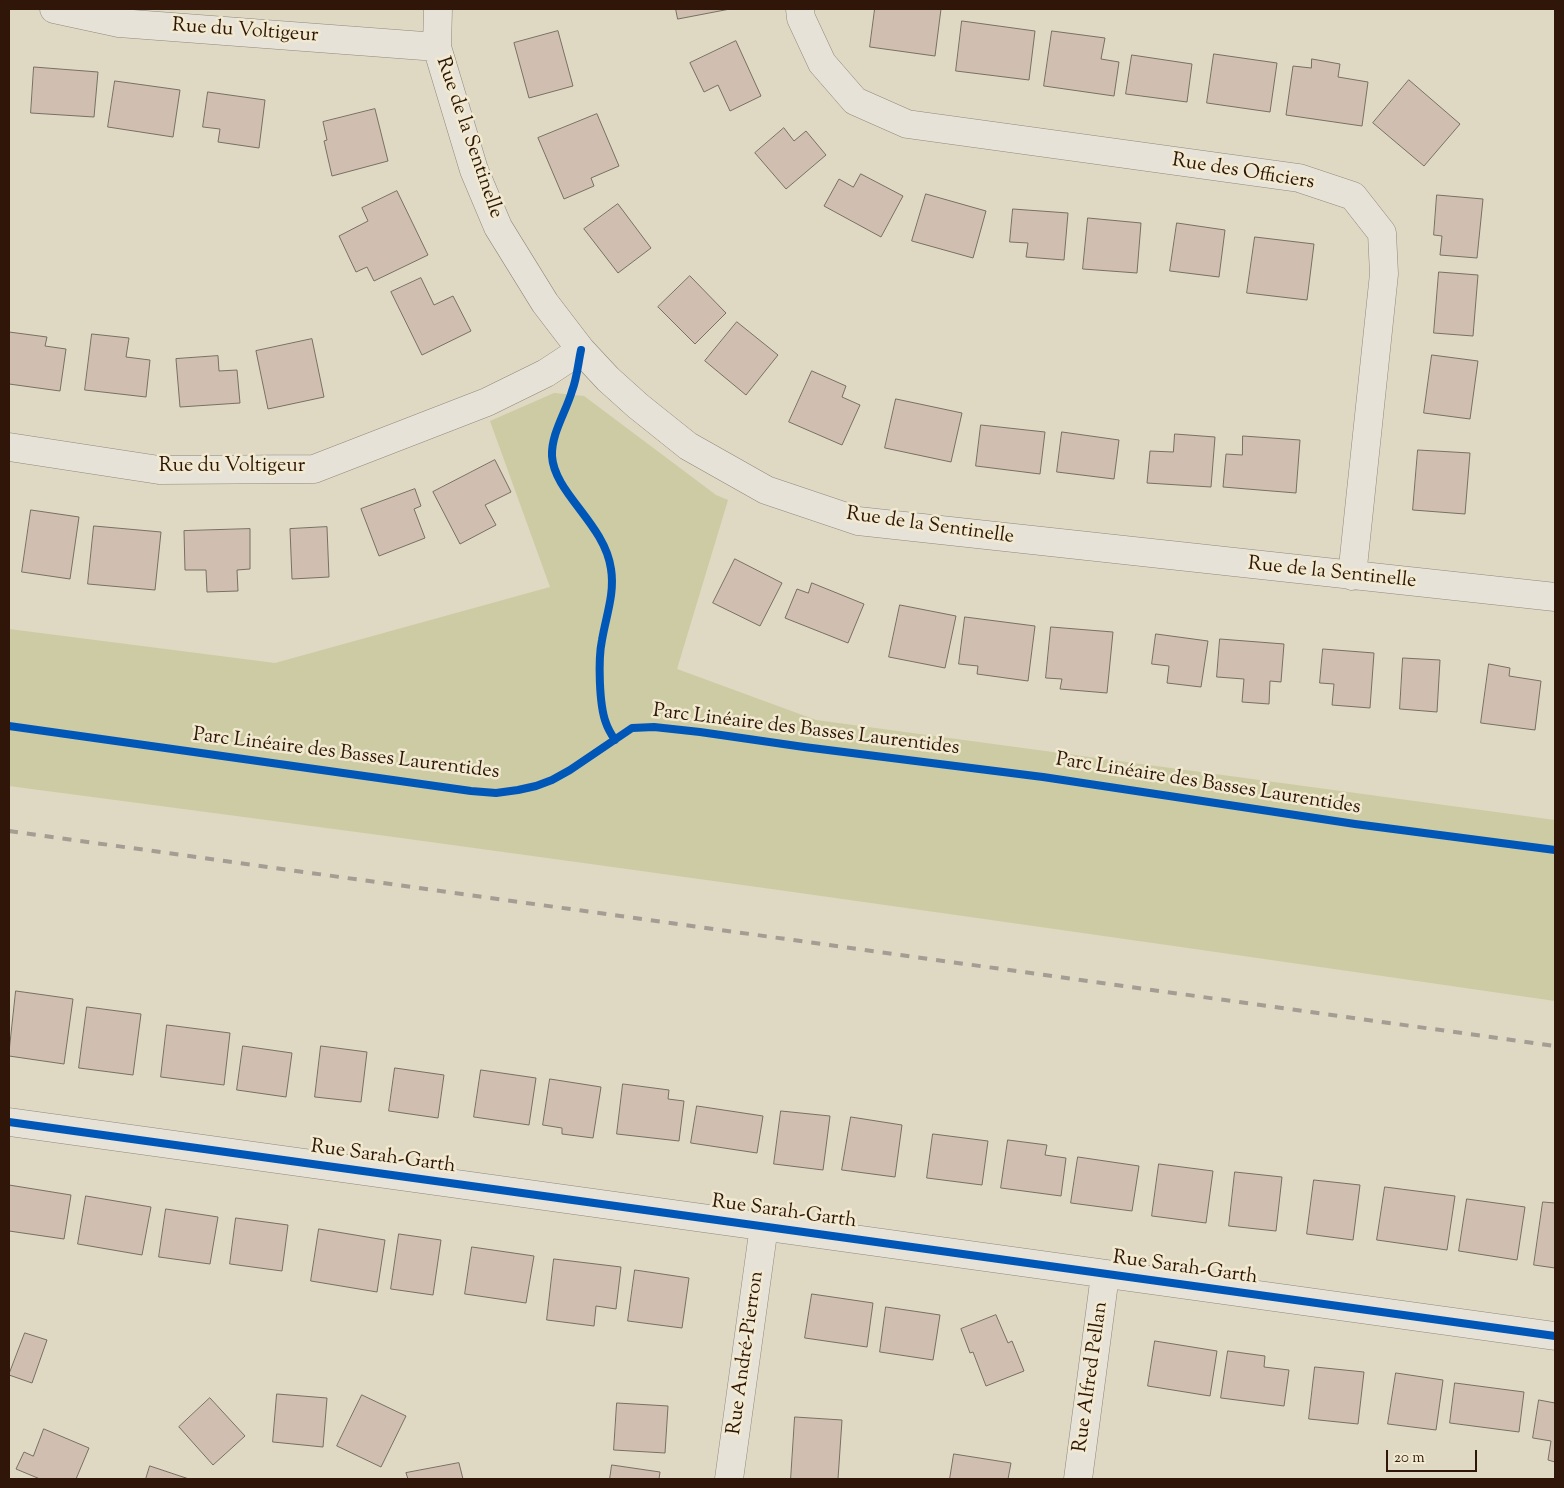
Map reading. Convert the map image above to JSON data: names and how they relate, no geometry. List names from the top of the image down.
{
  "streets": {
    "street": [
      "Rue du Voltigeur",
      "Rue de la Sentinelle",
      "Rue des Officiers",
      "Rue Sarah-Garth",
      "Rue André-Pierron",
      "Rue Alfred Pellan"
    ],
    "cycle path": ["Parc Linéaire des Basses Laurentides"]
  },
  "crossings": [
    ["Rue du Voltigeur", "Rue de la Sentinelle"],
    ["Rue de la Sentinelle", "Rue des Officiers"],
    ["Rue Sarah-Garth", "Rue André-Pierron"],
    ["Rue Sarah-Garth", "Rue Alfred Pellan"]
  ],
  "scale_bar": "20 m"
}
